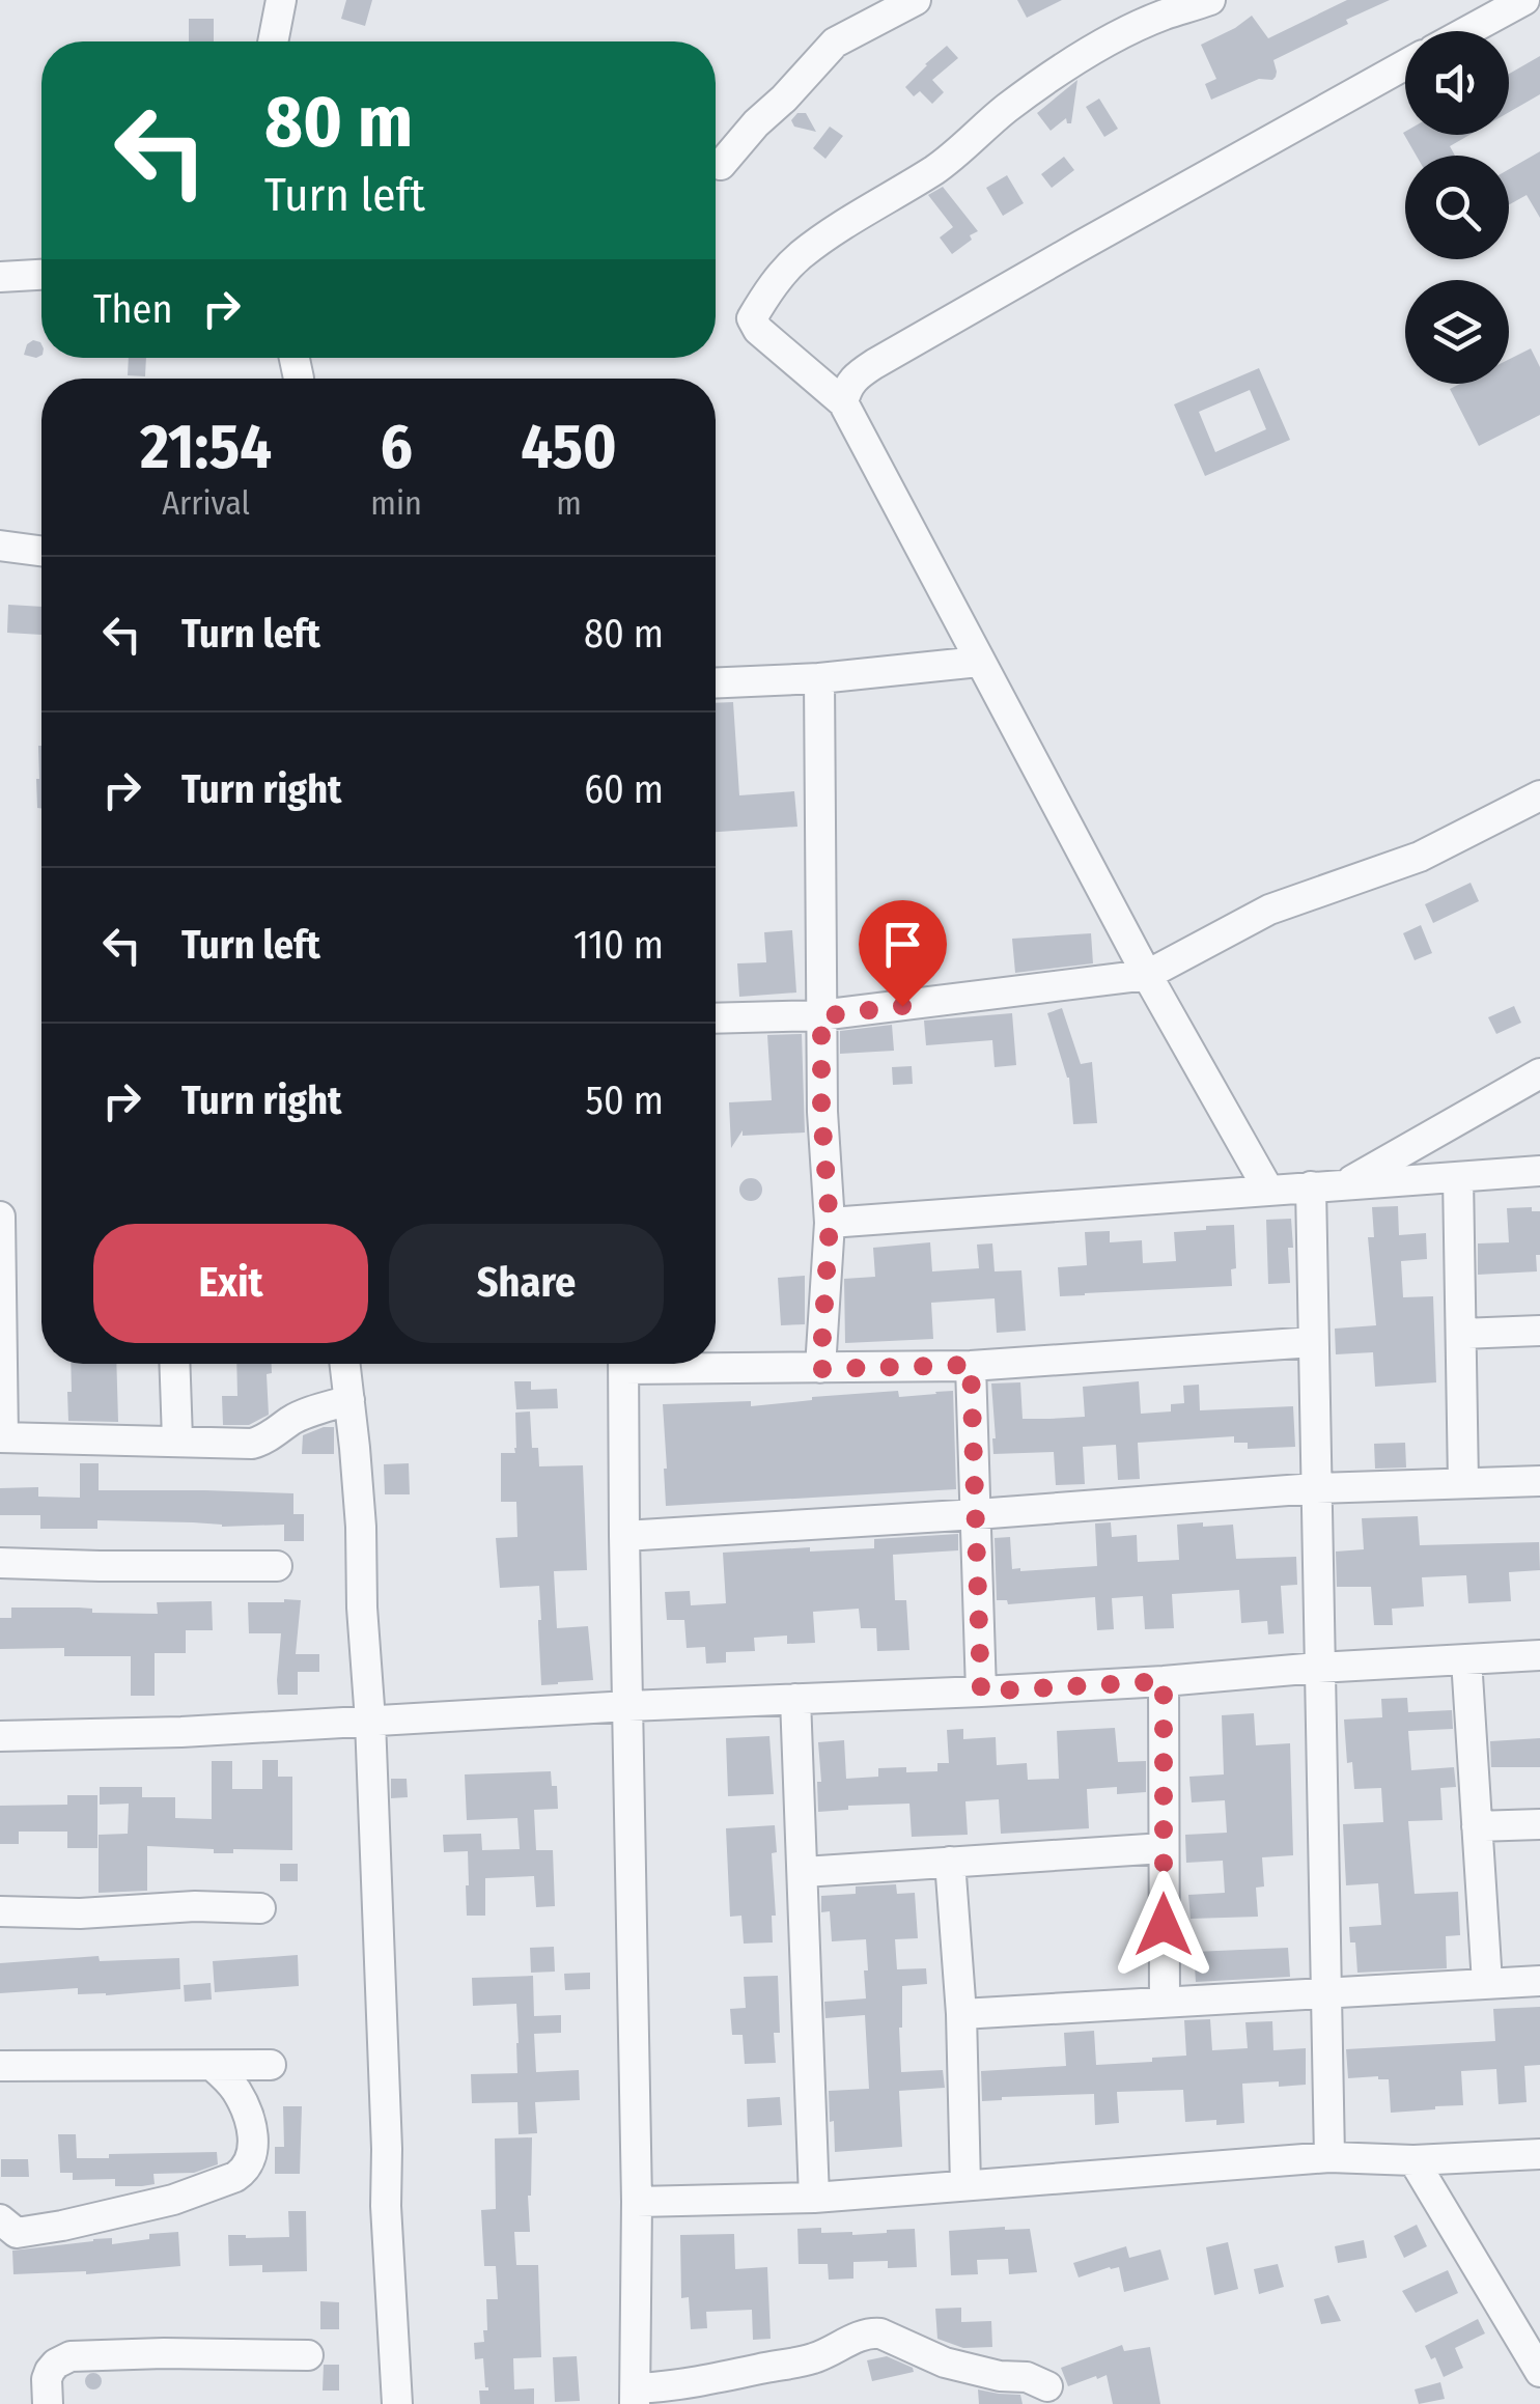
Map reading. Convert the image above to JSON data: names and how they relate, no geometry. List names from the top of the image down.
{
  "page": {
    "turn": ["80 m", "Turn left"],
    "then": "Then",
    "eta": [
      "21:54",
      "Arrival",
      "6",
      "min",
      "450",
      "m"
    ],
    "list": [
      {
        "name": "Turn left",
        "value": "80 m"
      },
      {
        "name": "Turn right",
        "value": "60 m"
      },
      {
        "name": "Turn left",
        "value": "110 m"
      },
      {
        "name": "Turn right",
        "value": "50 m"
      }
    ],
    "buttons": ["Exit", "Share"]
  }
}
